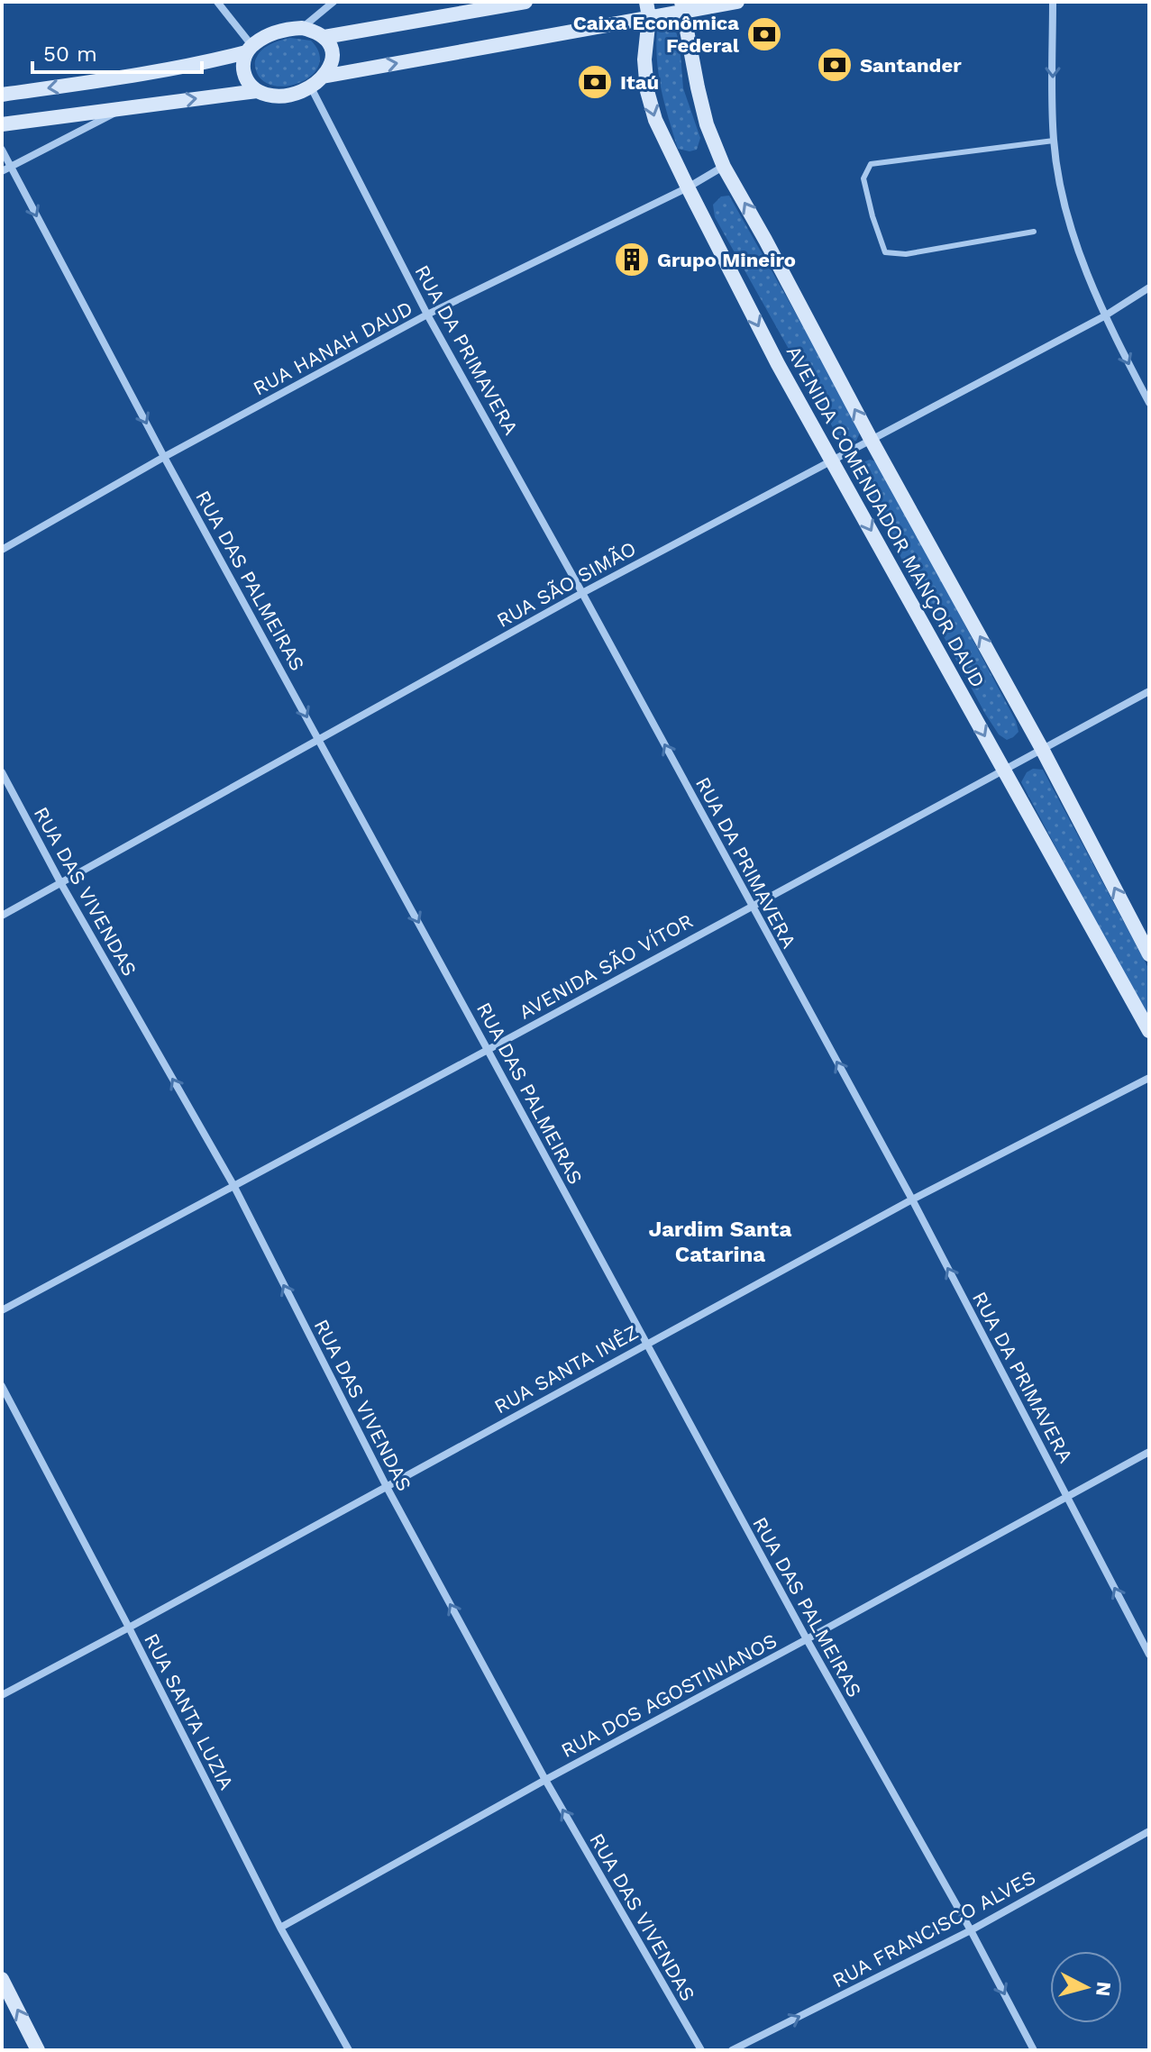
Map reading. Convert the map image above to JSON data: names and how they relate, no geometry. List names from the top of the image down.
{
  "streets": {
    "street": [
      "RUA HANAH DAUD",
      "RUA DA PRIMAVERA",
      "AVENIDA COMENDADOR MANÇOR DAUD",
      "RUA DAS PALMEIRAS",
      "RUA SÃO SIMÃO",
      "RUA DAS VIVENDAS",
      "AVENIDA SÃO VÍTOR",
      "RUA SANTA INÊZ",
      "RUA DOS AGOSTINIANOS",
      "RUA SANTA LUZIA",
      "RUA FRANCISCO ALVES"
    ]
  },
  "crossings": [
    ["RUA HANAH DAUD", "RUA DA PRIMAVERA"],
    ["RUA HANAH DAUD", "AVENIDA COMENDADOR MANÇOR DAUD"],
    ["RUA HANAH DAUD", "RUA DAS PALMEIRAS"],
    ["RUA DA PRIMAVERA", "RUA SÃO SIMÃO"],
    ["RUA DA PRIMAVERA", "AVENIDA SÃO VÍTOR"],
    ["RUA DA PRIMAVERA", "RUA SANTA INÊZ"],
    ["RUA DA PRIMAVERA", "RUA DOS AGOSTINIANOS"],
    ["AVENIDA COMENDADOR MANÇOR DAUD", "RUA SÃO SIMÃO"],
    ["AVENIDA COMENDADOR MANÇOR DAUD", "AVENIDA SÃO VÍTOR"],
    ["RUA DAS PALMEIRAS", "RUA SÃO SIMÃO"],
    ["RUA DAS PALMEIRAS", "AVENIDA SÃO VÍTOR"],
    ["RUA DAS PALMEIRAS", "RUA SANTA INÊZ"],
    ["RUA DAS PALMEIRAS", "RUA DOS AGOSTINIANOS"],
    ["RUA DAS PALMEIRAS", "RUA FRANCISCO ALVES"],
    ["RUA SÃO SIMÃO", "RUA DAS VIVENDAS"],
    ["RUA DAS VIVENDAS", "AVENIDA SÃO VÍTOR"],
    ["RUA DAS VIVENDAS", "RUA SANTA INÊZ"],
    ["RUA DAS VIVENDAS", "RUA DOS AGOSTINIANOS"],
    ["RUA SANTA INÊZ", "RUA SANTA LUZIA"],
    ["RUA DOS AGOSTINIANOS", "RUA SANTA LUZIA"]
  ],
  "one_way": [
    "RUA DA PRIMAVERA",
    "RUA DAS PALMEIRAS",
    "RUA DAS VIVENDAS",
    "RUA FRANCISCO ALVES"
  ],
  "districts": ["Jardim Santa Catarina"],
  "places": {
    "bank": ["Caixa Econômica Federal", "Santander", "Itaú"],
    "building": ["Grupo Mineiro"]
  },
  "scale_bar": "50 m",
  "north": "right"
}
